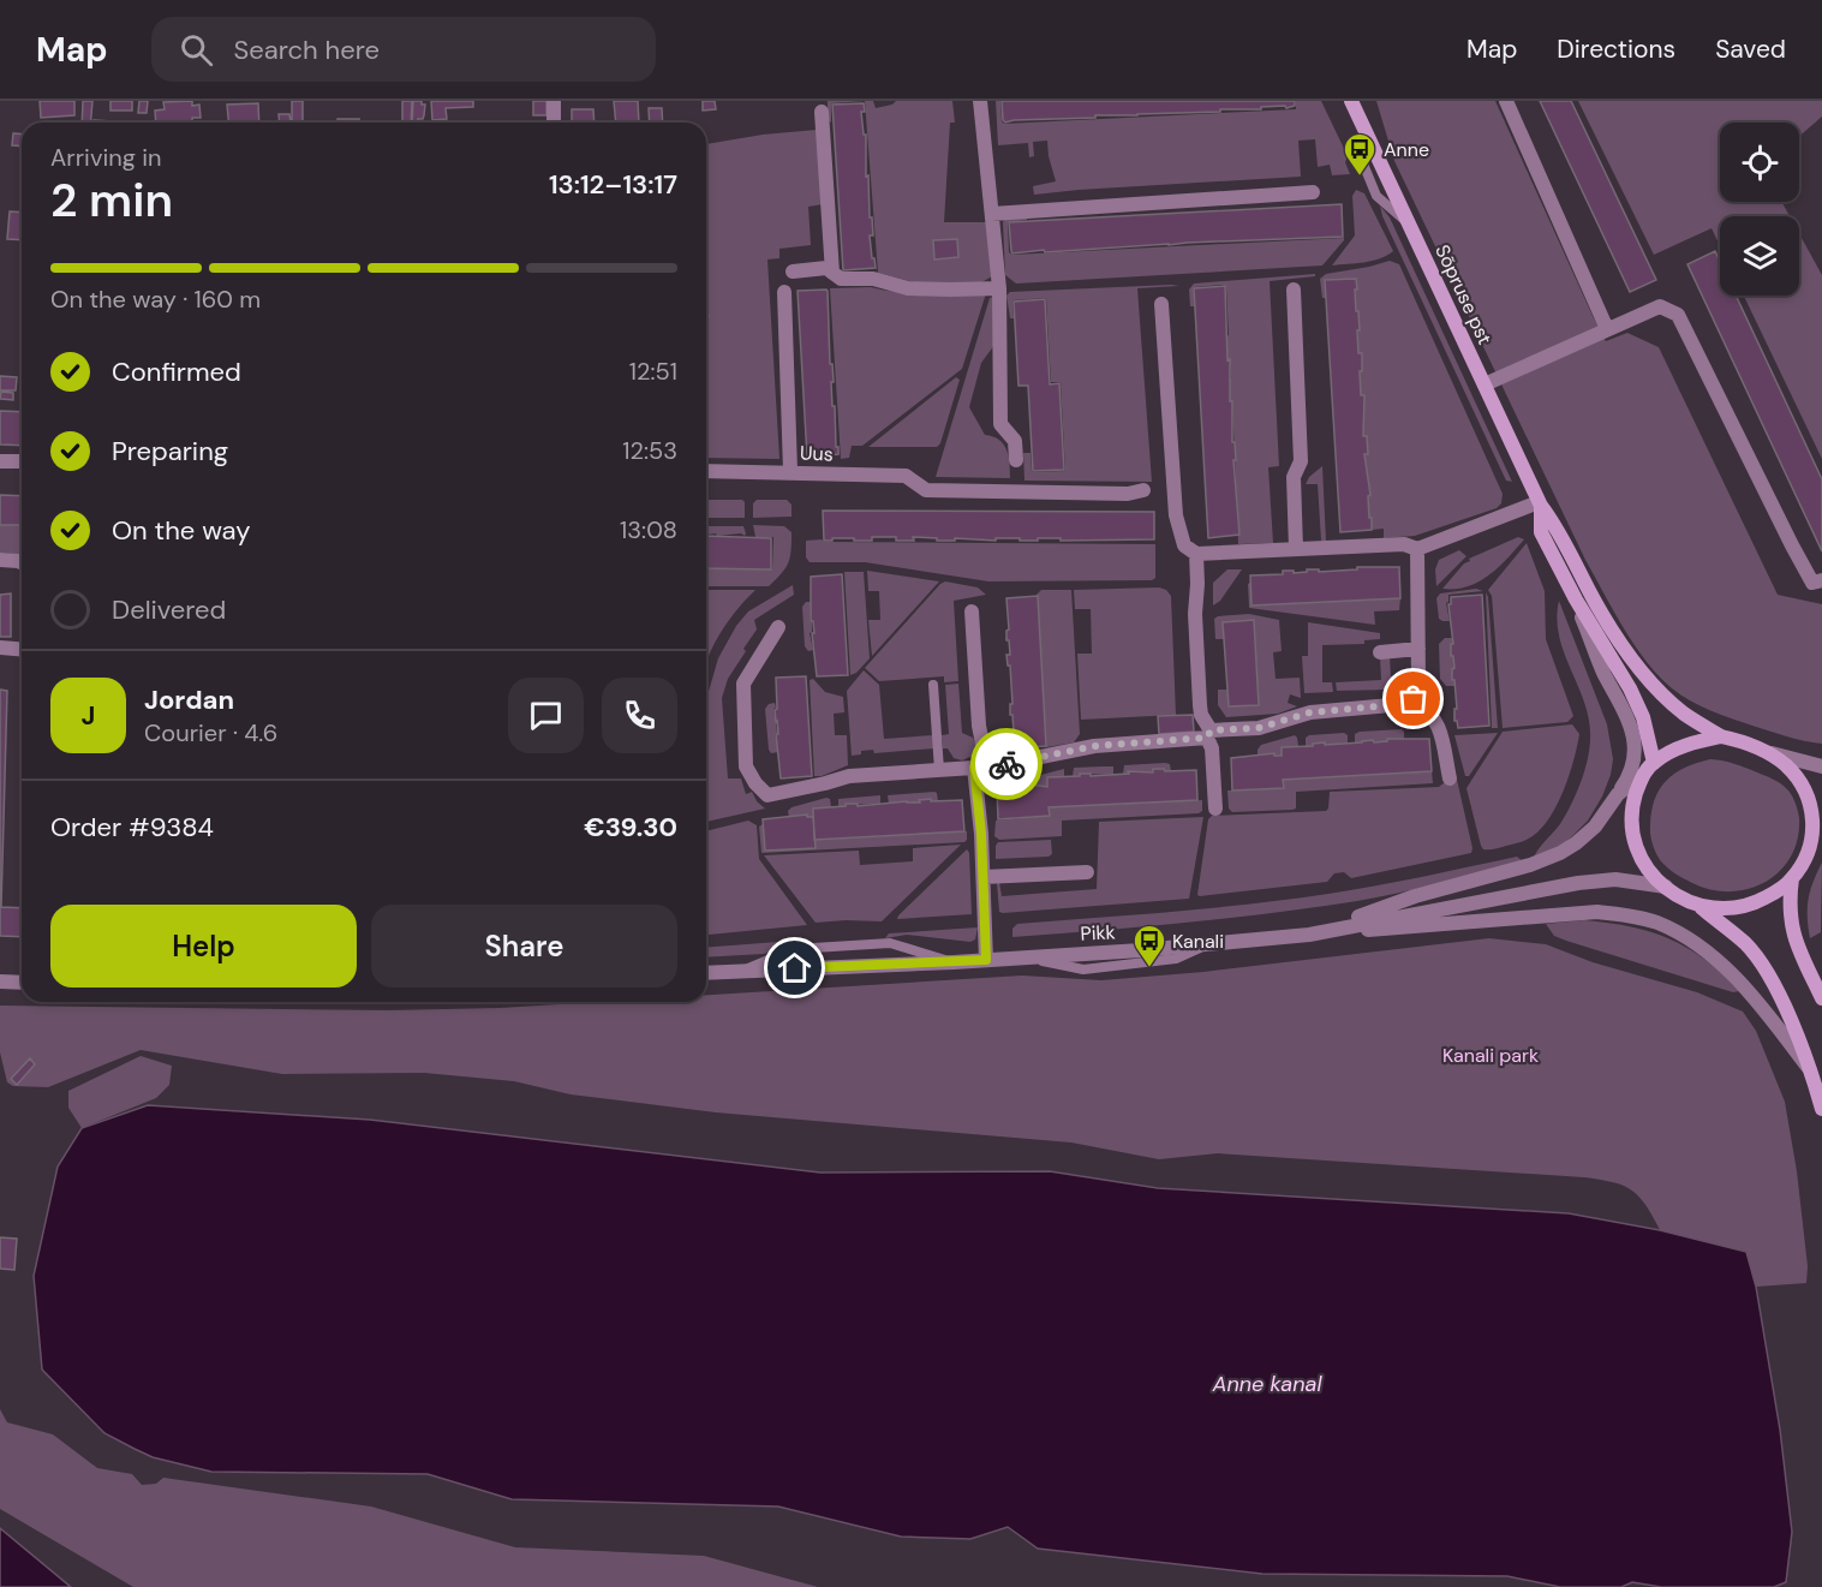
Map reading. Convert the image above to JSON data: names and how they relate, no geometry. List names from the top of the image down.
{
  "streets": {
    "main road": ["Sõpruse pst"],
    "street": ["Uus", "Pikk"]
  },
  "crossings": [
    ["Sõpruse pst", "Pikk"]
  ],
  "water": ["Anne kanal"],
  "parks": ["Kanali park"],
  "places": {
    "bus stop": ["Anne", "Kanali"]
  },
  "page": {
    "header": "Map",
    "search": "Search here",
    "nav": ["Map", "Directions", "Saved"],
    "heading": ["2 min", "Arriving in", "13:12–13:17"],
    "panel": [
      "Jordan",
      "Courier · 4.6",
      "Order #9384",
      "€39.30"
    ],
    "bar": "On the way · 160 m",
    "list": [
      ["Confirmed", "12:51"],
      ["Preparing", "12:53"],
      ["On the way", "13:08"],
      "Delivered"
    ],
    "round": "J",
    "buttons": ["Help", "Share"]
  }
}
